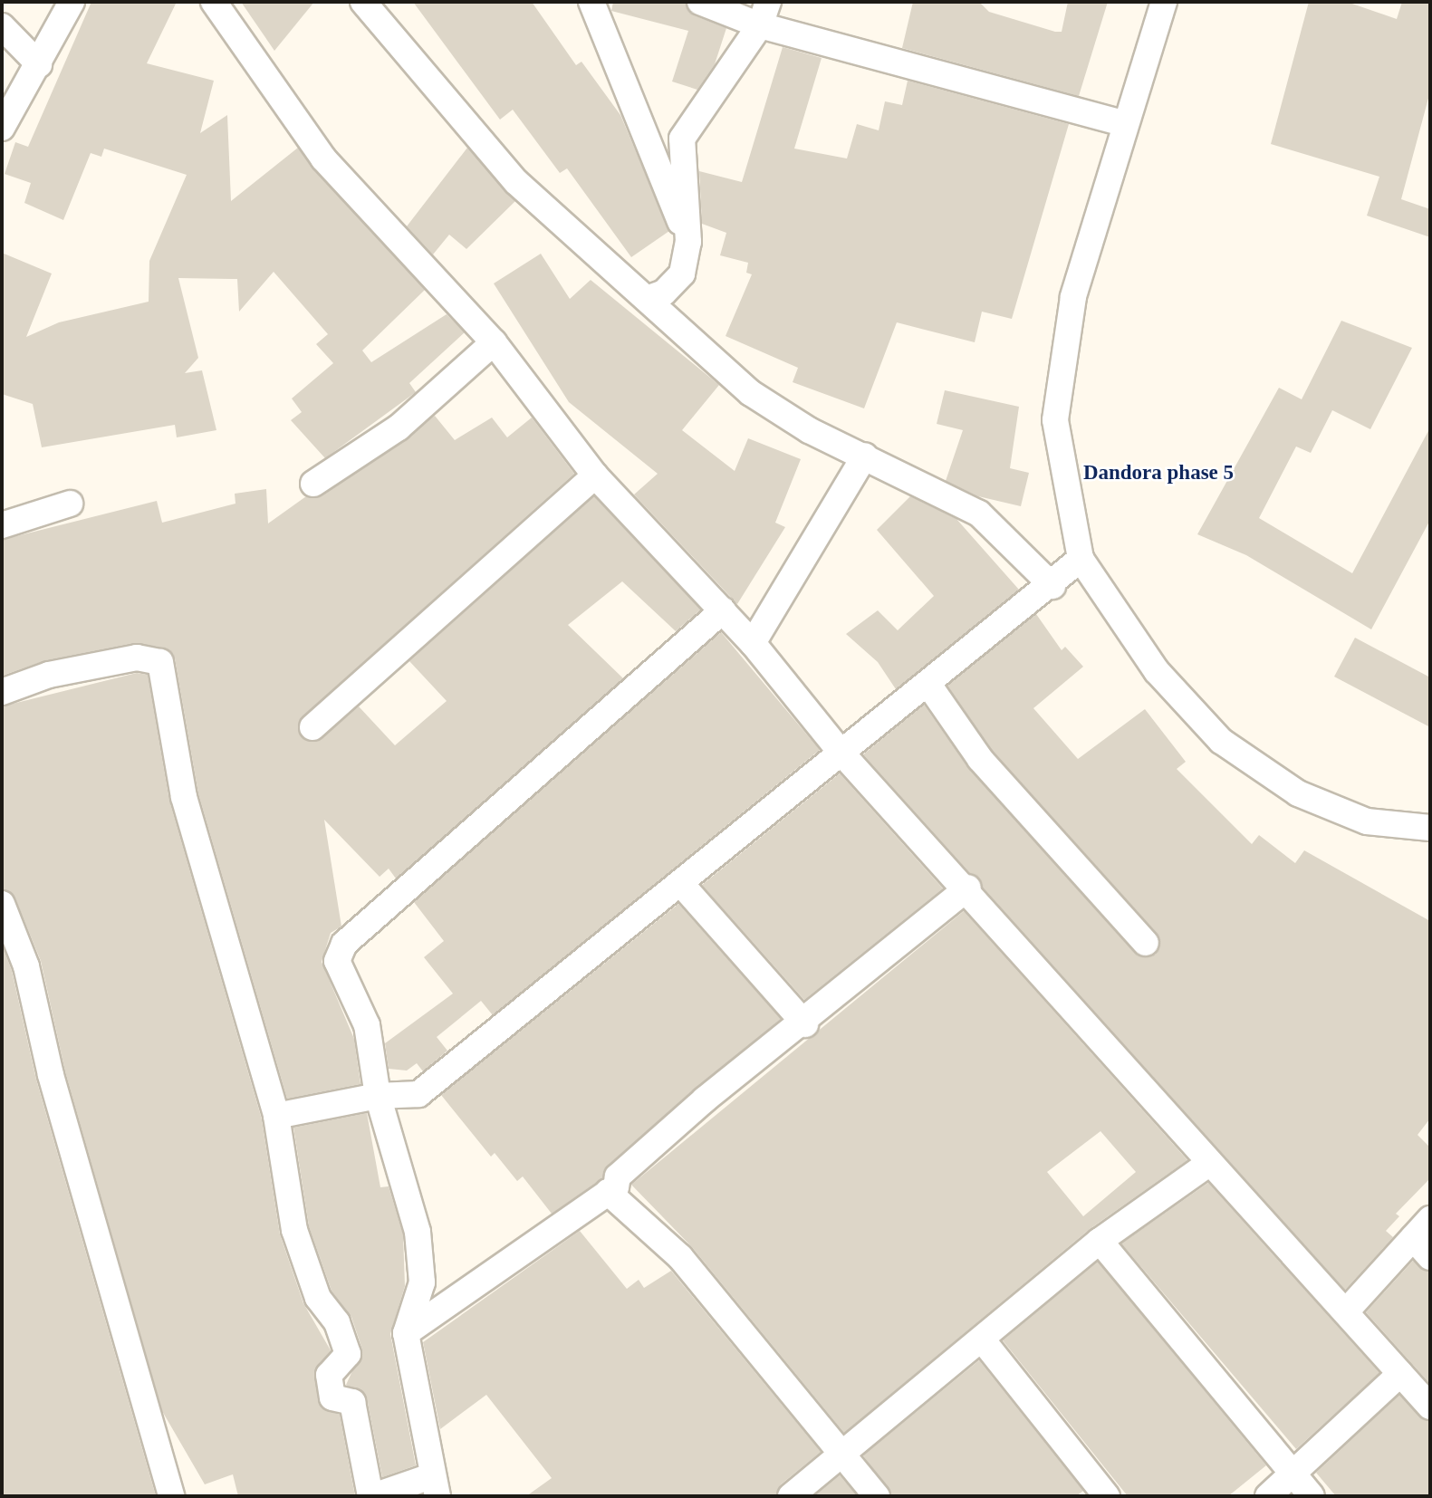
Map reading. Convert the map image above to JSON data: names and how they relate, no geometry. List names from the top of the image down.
{
  "districts": ["Dandora phase 5"]
}
